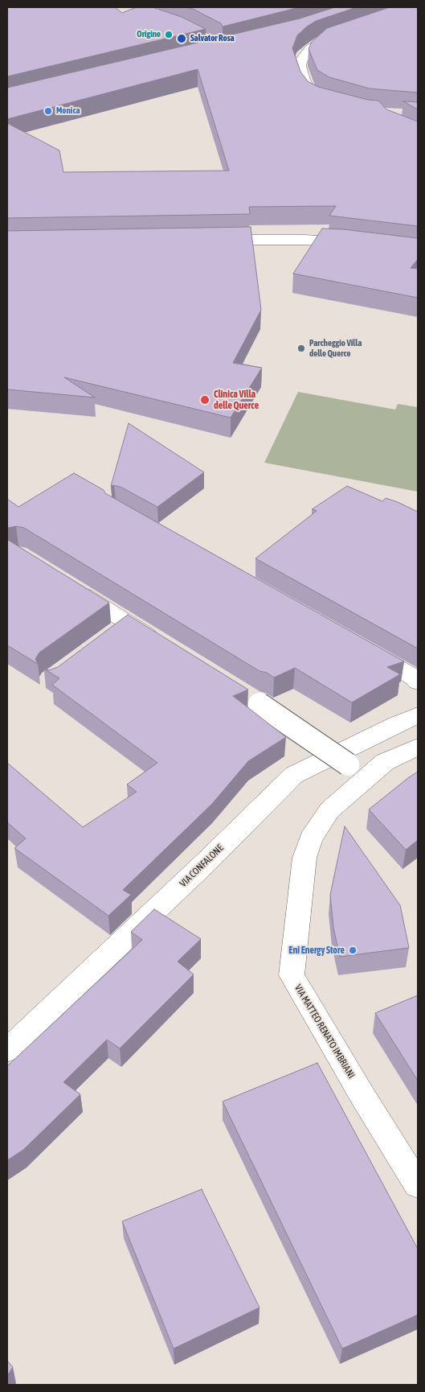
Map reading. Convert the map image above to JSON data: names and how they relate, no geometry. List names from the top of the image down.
{
  "streets": {
    "street": ["VIA CONFALONE", "VIA MATTEO RENATO IMBRIANI"]
  },
  "places": [
    "Origine",
    "Salvator Rosa",
    "Monica",
    "Parcheggio Villa delle Querce",
    "Clinica Villa delle Querce",
    "Eni Energy Store"
  ]
}
